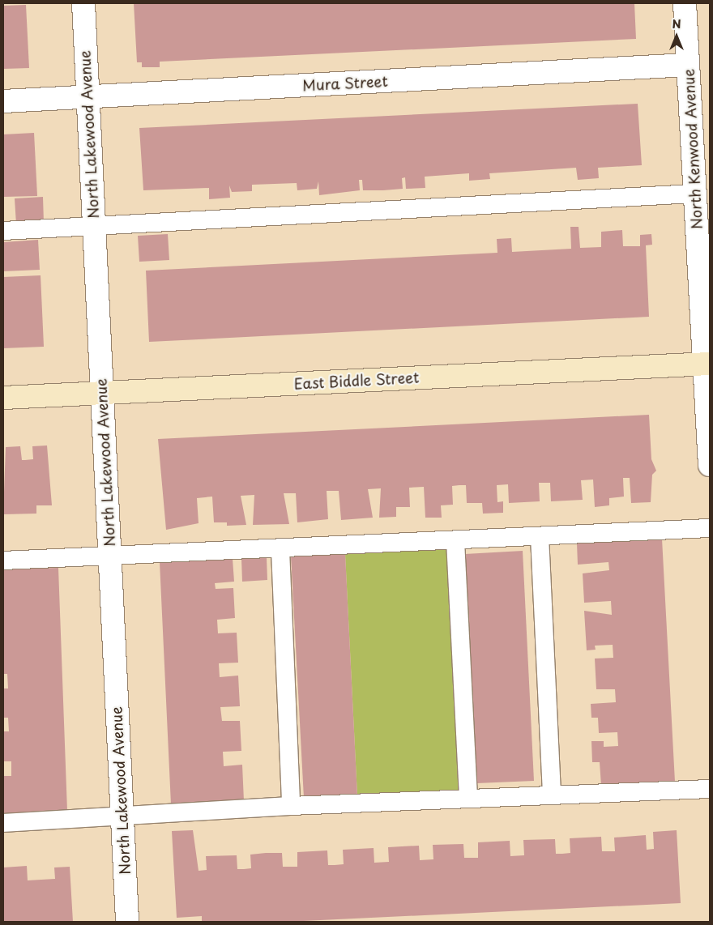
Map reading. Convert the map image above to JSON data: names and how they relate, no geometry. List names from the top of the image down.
{
  "streets": {
    "street": [
      "Mura Street",
      "North Lakewood Avenue",
      "North Kenwood Avenue",
      "East Biddle Street"
    ]
  },
  "crossings": [
    ["Mura Street", "North Lakewood Avenue"],
    ["Mura Street", "North Kenwood Avenue"],
    ["North Lakewood Avenue", "East Biddle Street"],
    ["North Kenwood Avenue", "East Biddle Street"]
  ],
  "north": "top"
}
